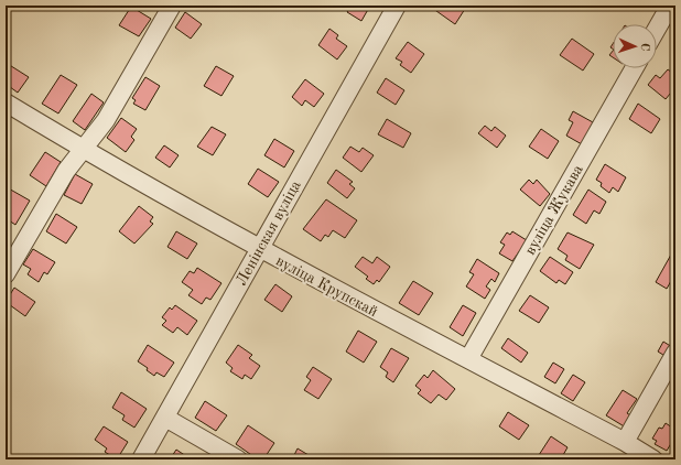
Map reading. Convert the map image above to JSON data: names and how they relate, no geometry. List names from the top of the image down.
{
  "streets": {
    "street": ["вуліца Жукава", "Ленінская вуліца", "вуліца Крупскай"]
  },
  "crossings": [
    ["вуліца Жукава", "вуліца Крупскай"],
    ["Ленінская вуліца", "вуліца Крупскай"]
  ],
  "north": "right"
}
